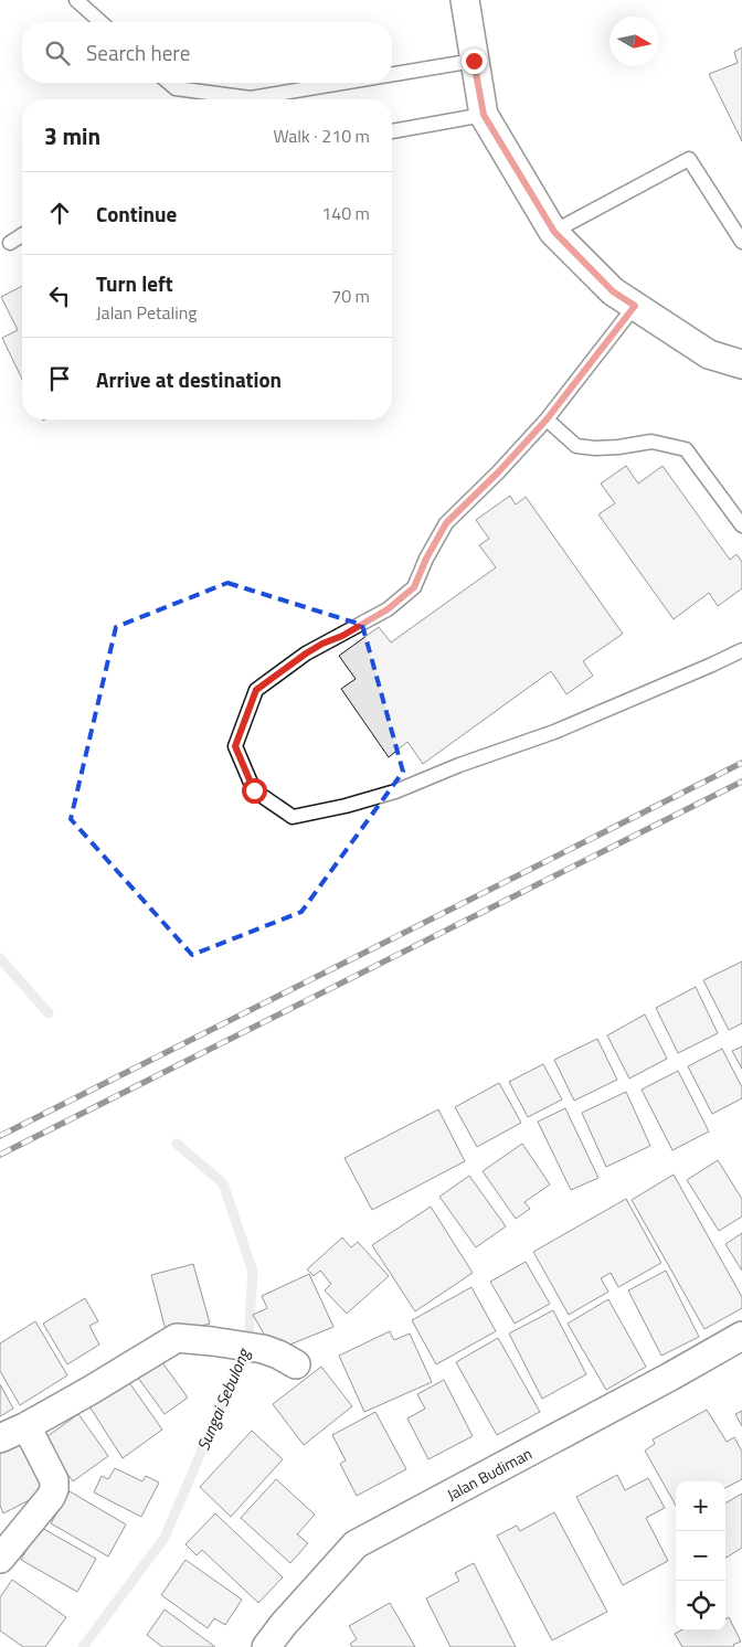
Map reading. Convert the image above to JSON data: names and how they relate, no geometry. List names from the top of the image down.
{
  "streets": {
    "street": ["Jalan Budiman"]
  },
  "water": ["Sungai Sebulong"],
  "north": "right",
  "page": {
    "search": "Search here",
    "heading": ["3 min", "Walk · 210 m"],
    "list": [
      ["Continue", "140 m"],
      ["Turn left", "Jalan Petaling", "70 m"],
      "Arrive at destination"
    ],
    "map_buttons": ["+", "−"]
  }
}
